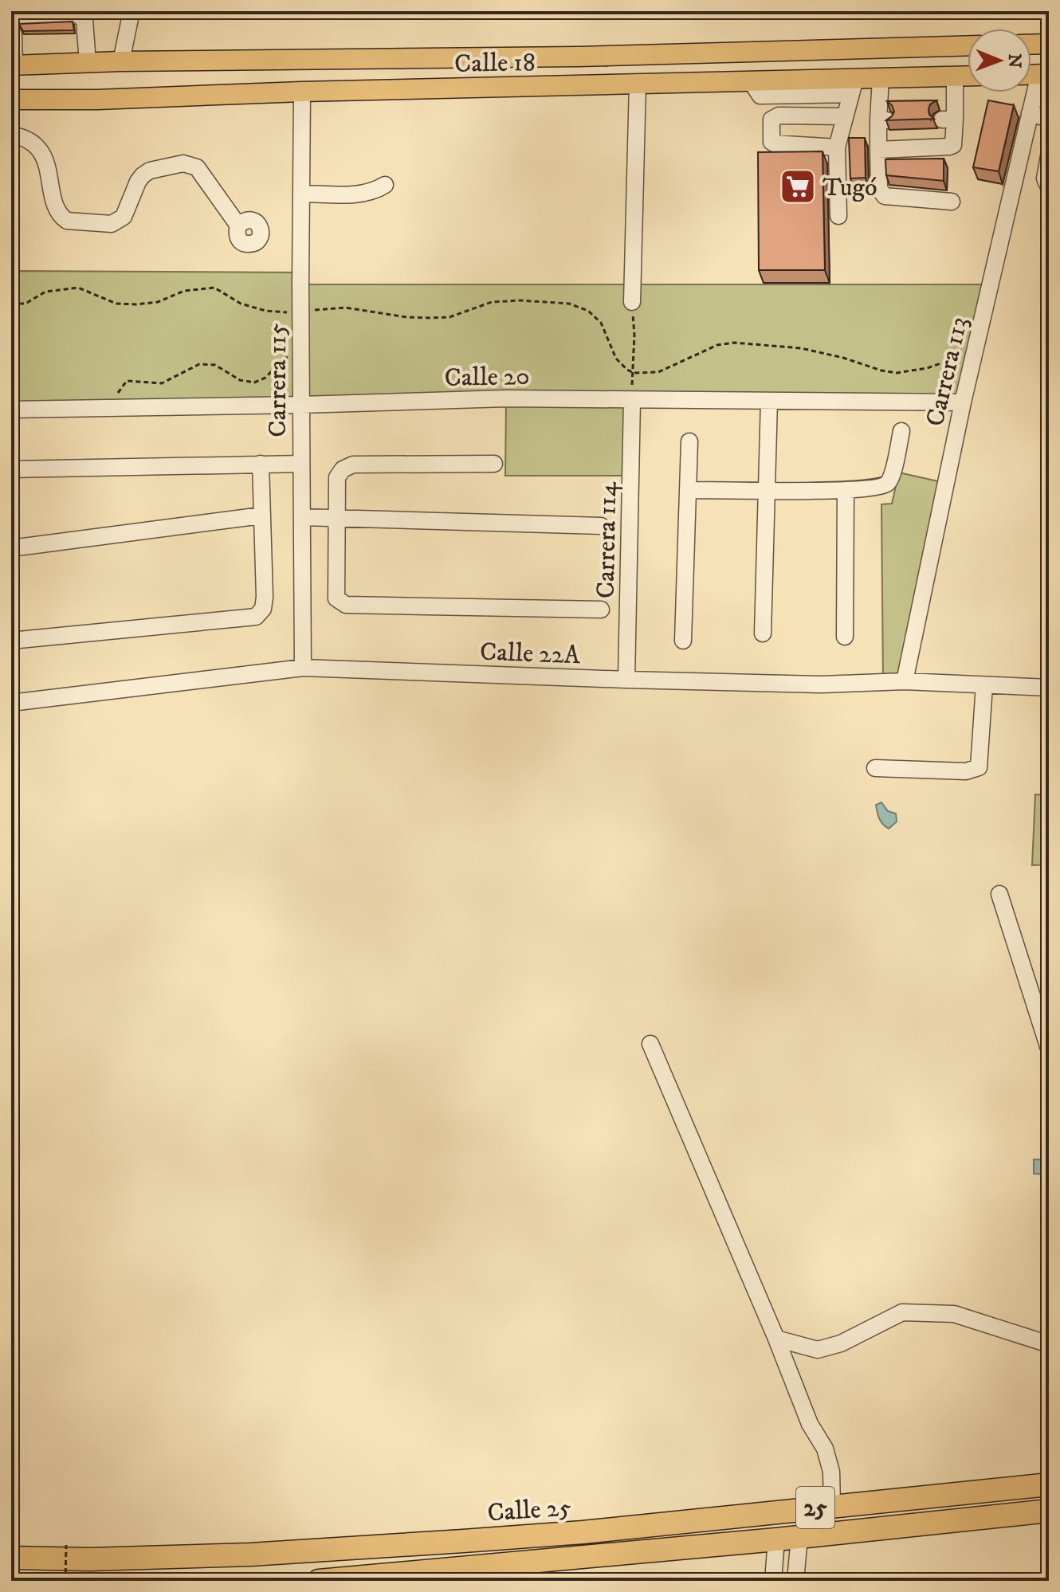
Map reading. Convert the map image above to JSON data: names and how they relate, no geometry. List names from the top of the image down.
{
  "streets": {
    "highway": ["25", "Calle 25"],
    "main road": ["Calle 18"],
    "street": [
      "Carrera 113",
      "Calle 20",
      "Carrera 115",
      "Carrera 114",
      "Calle 22A"
    ]
  },
  "crossings": [
    ["Calle 18", "Carrera 115"],
    ["Carrera 113", "Calle 20"],
    ["Carrera 113", "Calle 22A"],
    ["Calle 20", "Carrera 115"],
    ["Calle 20", "Carrera 114"],
    ["Carrera 115", "Calle 22A"],
    ["Carrera 114", "Calle 22A"]
  ],
  "places": {
    "supermarket": ["Tugó"]
  },
  "north": "right"
}
